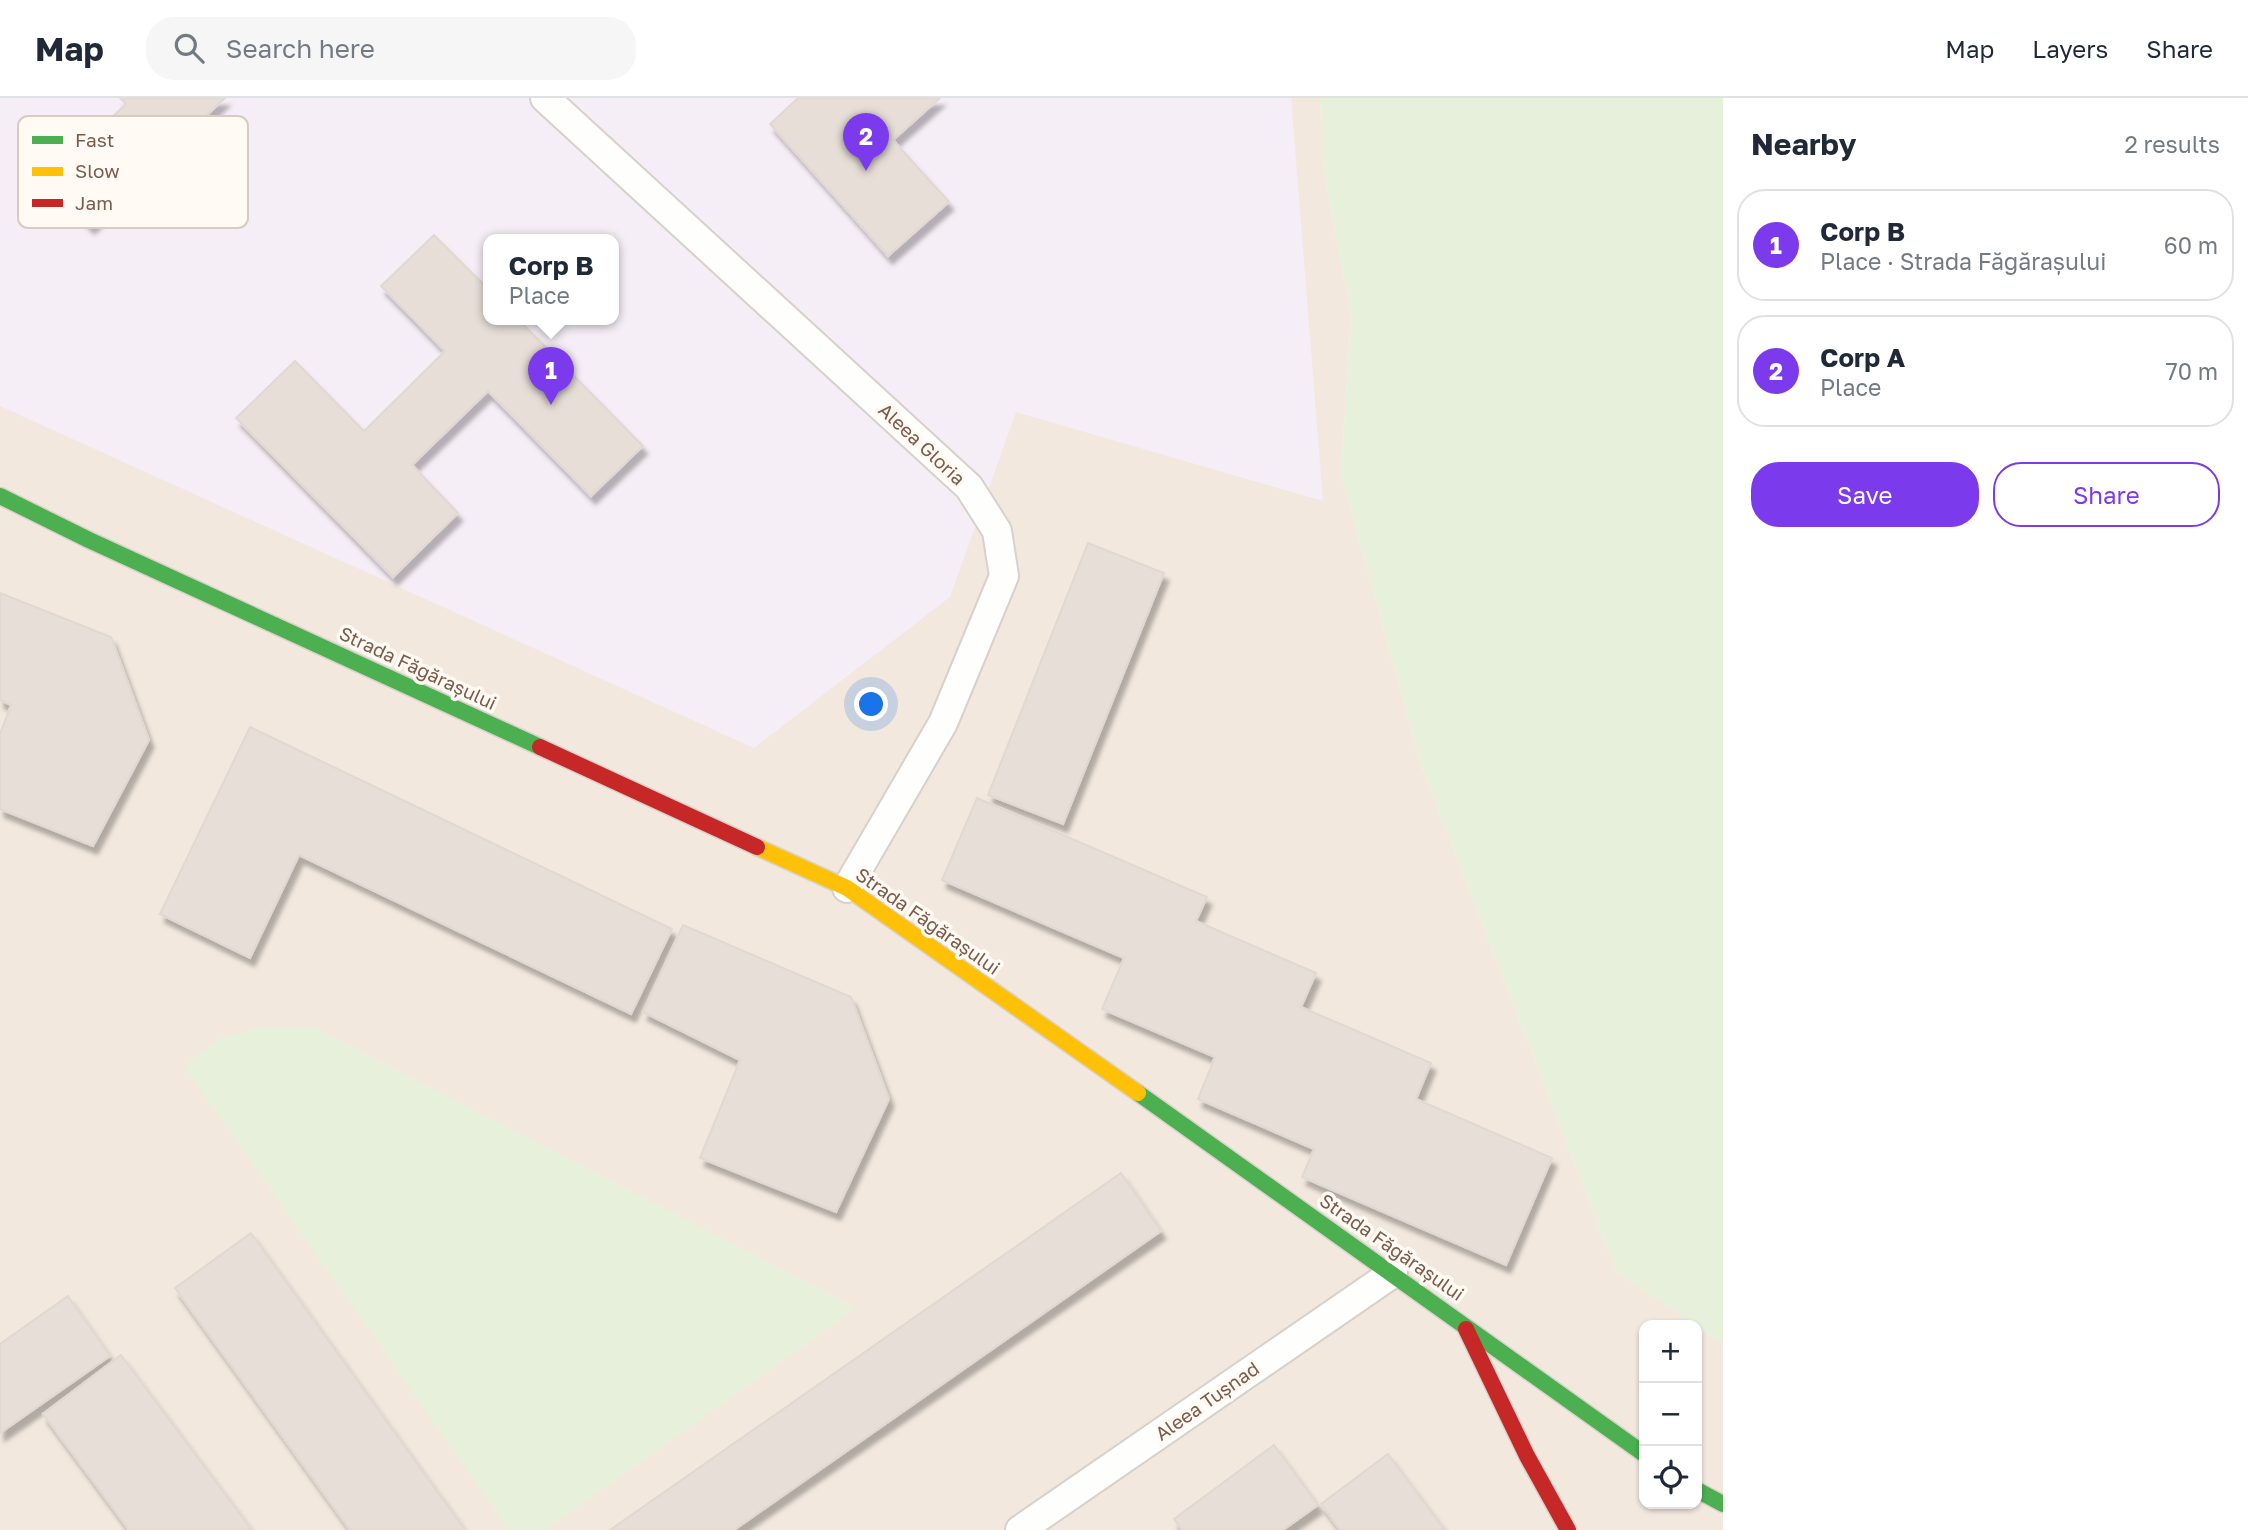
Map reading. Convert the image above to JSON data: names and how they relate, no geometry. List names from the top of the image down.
{
  "streets": {
    "street": ["Strada Făgărașului"],
    "lane": ["Aleea Gloria", "Aleea Tușnad"]
  },
  "crossings": [
    ["Aleea Gloria", "Strada Făgărașului"],
    ["Strada Făgărașului", "Aleea Tușnad"]
  ],
  "legend": ["Fast", "Slow", "Jam"],
  "page": {
    "header": "Map",
    "search": "Search here",
    "nav": ["Map", "Layers", "Share"],
    "heading": ["Nearby", "2 results"],
    "pins": ["2", "1"],
    "list": [
      {
        "mark": "1",
        "name": "Corp B",
        "note": "Place · Strada Făgărașului",
        "value": "60 m"
      },
      {
        "mark": "2",
        "name": "Corp A",
        "note": "Place",
        "value": "70 m"
      }
    ],
    "popup": ["Corp B", "Place"],
    "buttons": ["Save", "Share"],
    "map_buttons": ["+", "−"]
  }
}
